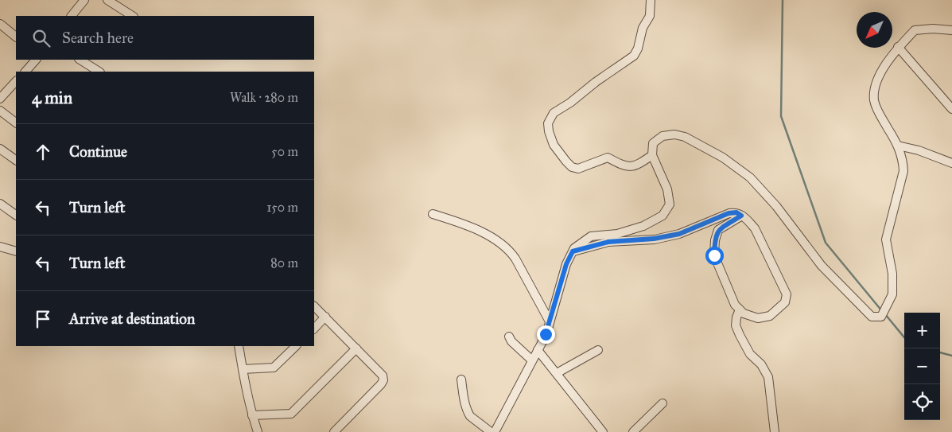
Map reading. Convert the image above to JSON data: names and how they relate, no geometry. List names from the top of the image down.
{
  "north": "bottom left",
  "page": {
    "search": "Search here",
    "heading": ["4 min", "Walk · 280 m"],
    "list": [
      ["Continue", "50 m"],
      ["Turn left", "150 m"],
      ["Turn left", "80 m"],
      "Arrive at destination"
    ],
    "map_buttons": ["+", "−"]
  }
}
